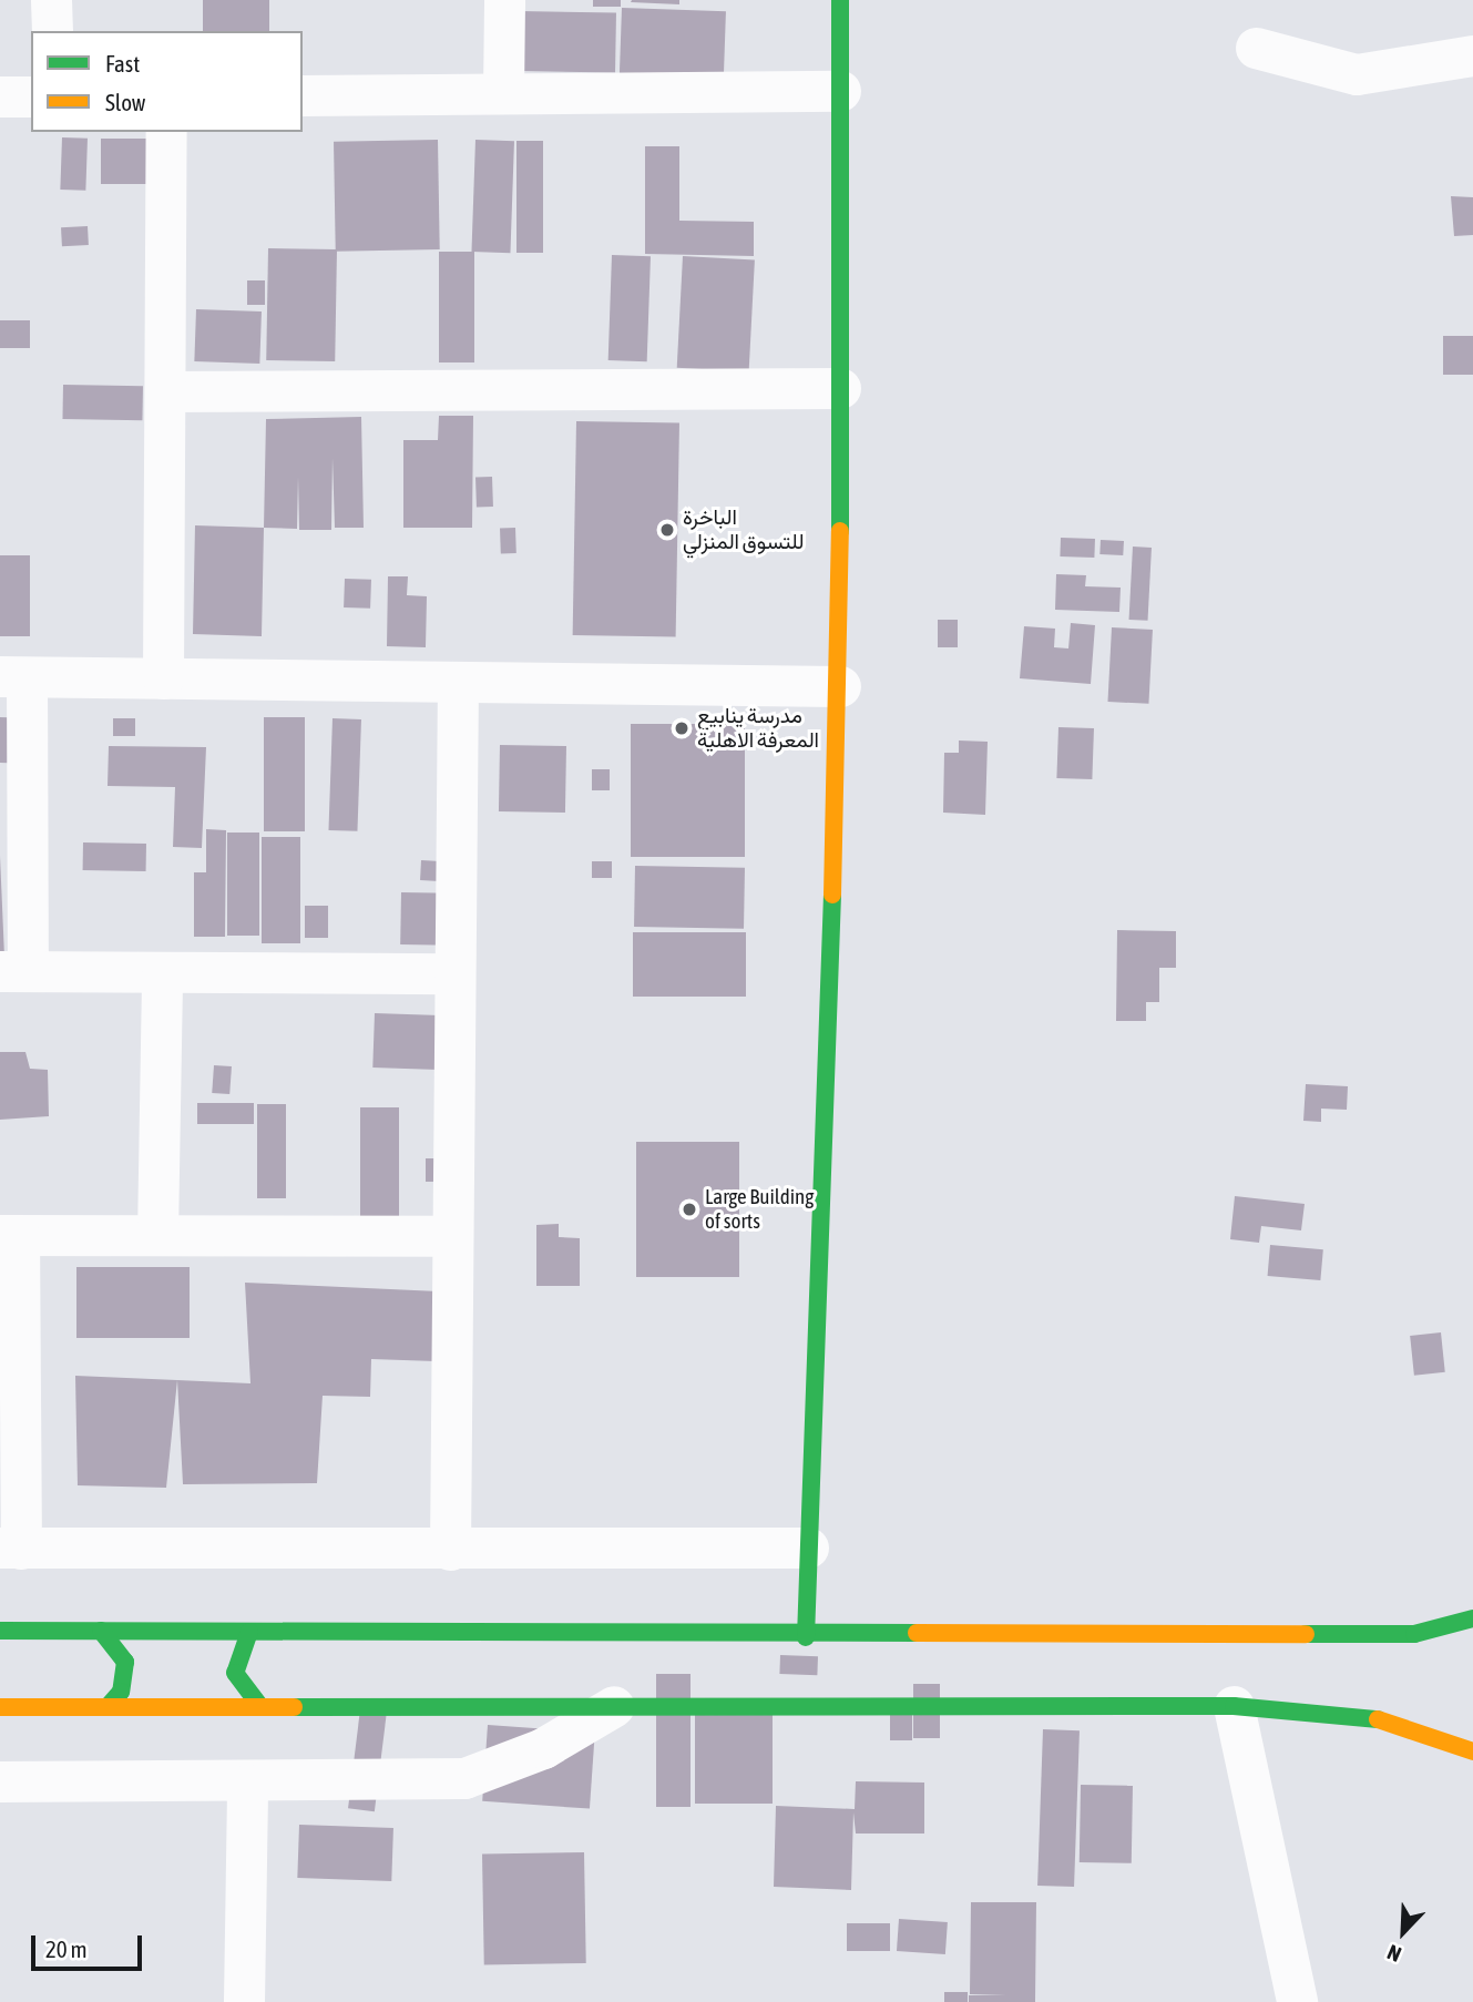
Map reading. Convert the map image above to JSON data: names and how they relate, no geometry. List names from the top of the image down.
{
  "places": ["الباخرة للتسوق المنزلي", "مدرسة ينابيع المعرفة الاهلية", "Large Building of sorts"],
  "legend": ["Fast", "Slow"],
  "scale_bar": "20 m",
  "north": "bottom left"
}
